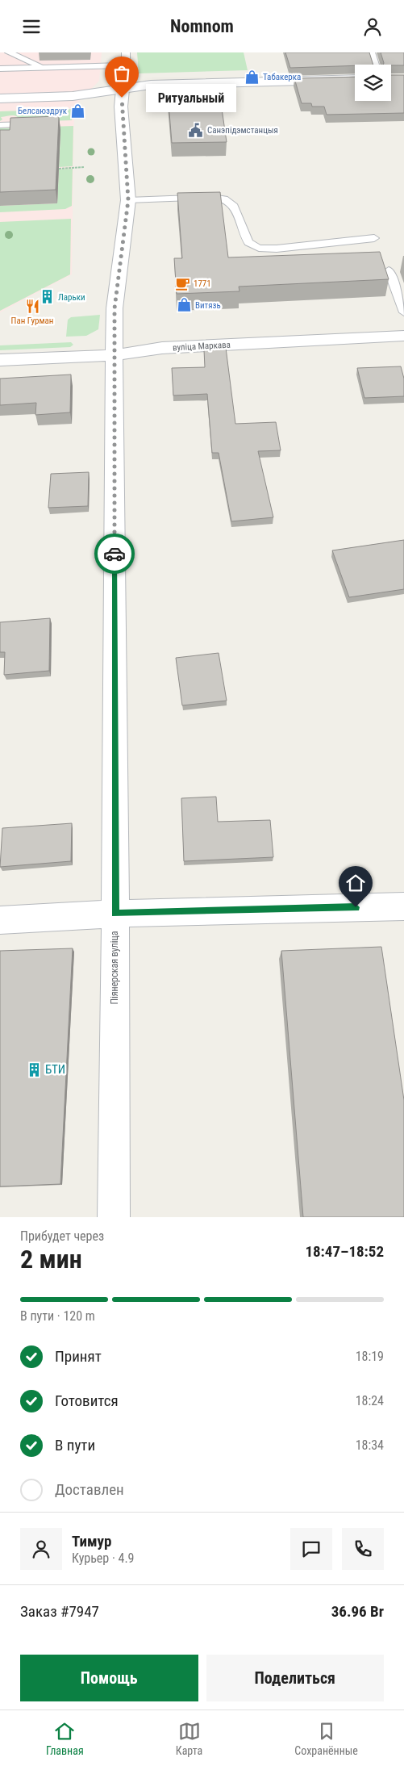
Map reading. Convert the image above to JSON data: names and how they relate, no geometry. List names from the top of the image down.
{
  "streets": {
    "street": ["вуліца Маркава", "Піянерская вуліца"]
  },
  "crossings": [
    ["вуліца Маркава", "Піянерская вуліца"]
  ],
  "places": {
    "shop": ["Табакерка", "Белсаюздрук", "Витязь"],
    "other": ["Ритуальный"],
    "public building": ["Санэпідэмстанцыя"],
    "cafe": ["1771"],
    "building": ["Ларьки", "БТИ"],
    "restaurant": ["Пан Гурман"]
  },
  "page": {
    "header": "Nomnom",
    "bubble": "Ритуальный",
    "heading": ["2 мин", "Прибудет через", "18:47–18:52"],
    "panel": [
      "Тимур",
      "Курьер · 4.9",
      "Заказ #7947",
      "36.96 Br"
    ],
    "bar": "В пути · 120 m",
    "list": [
      ["Принят", "18:19"],
      ["Готовится", "18:24"],
      ["В пути", "18:34"],
      "Доставлен"
    ],
    "buttons": ["Помощь", "Поделиться"],
    "tabs": ["Главная", "Карта", "Сохранённые"]
  }
}
